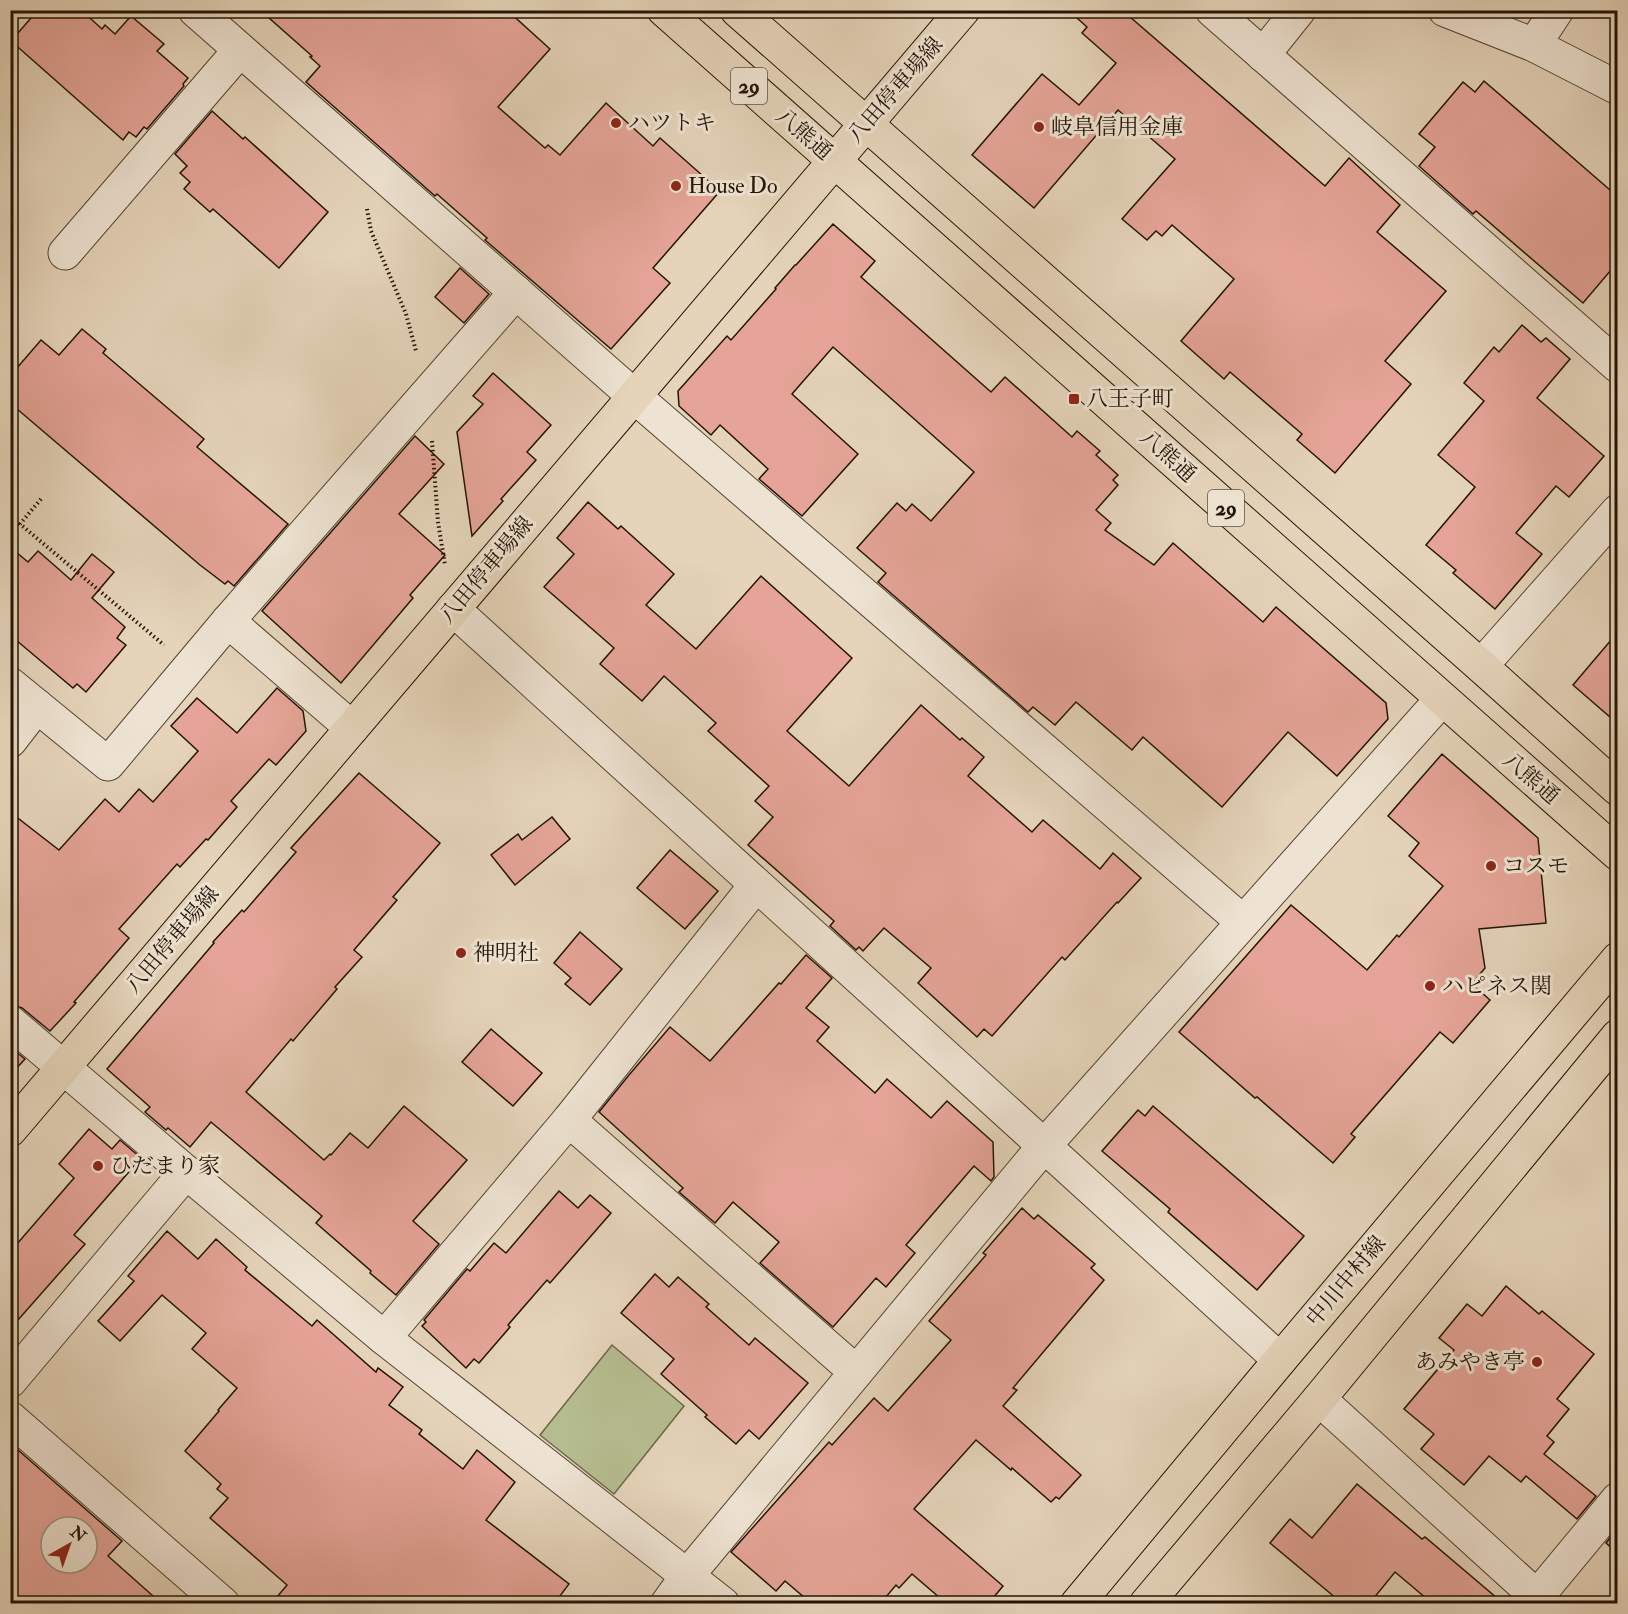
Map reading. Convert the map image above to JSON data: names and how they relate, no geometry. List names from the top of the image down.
{
  "streets": {
    "main road": [
      "29",
      "八田停車場線",
      "八熊通",
      "中川中村線"
    ]
  },
  "crossings": [
    ["29", "八田停車場線"],
    ["八田停車場線", "八熊通"]
  ],
  "places": {
    "other": [
      "ハツトキ",
      "岐阜信用金庫",
      "House Do",
      "コスモ",
      "神明社",
      "ハピネス関",
      "ひだまり家",
      "あみやき亭"
    ],
    "transit": ["八王子町"]
  },
  "north": "top right"
}
